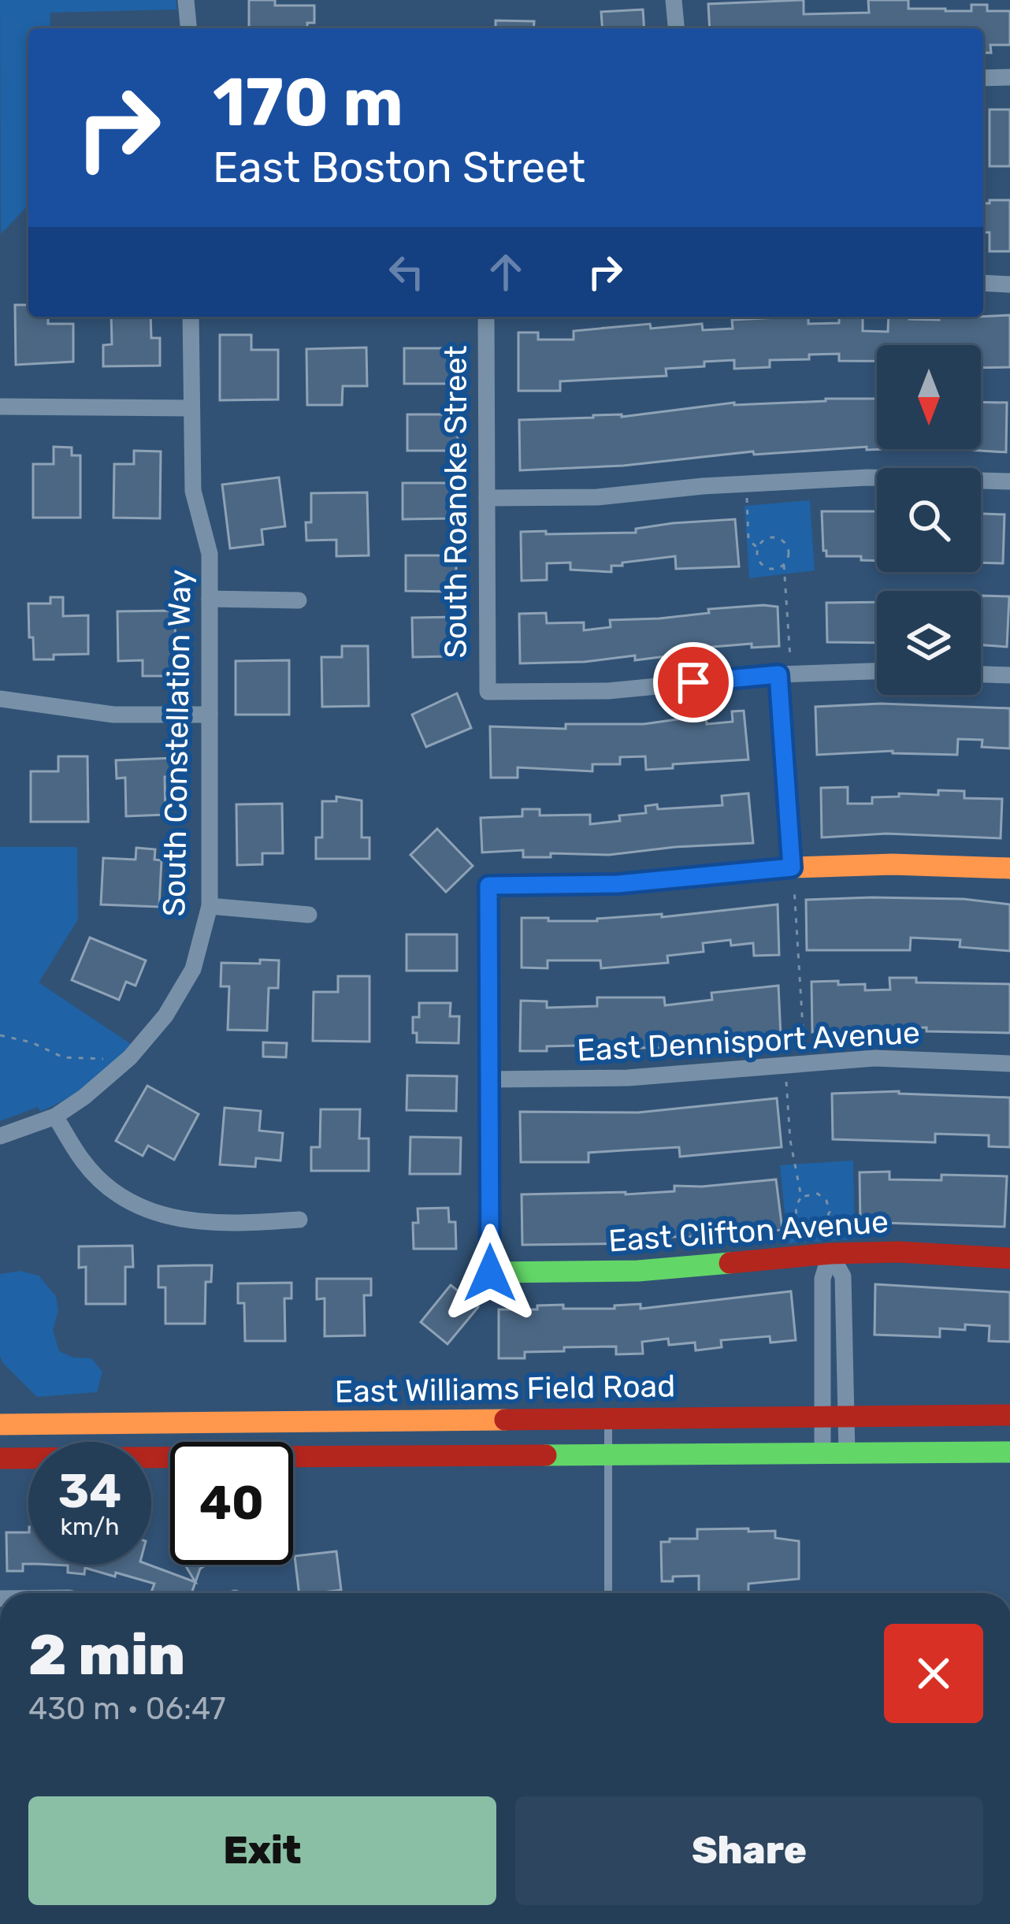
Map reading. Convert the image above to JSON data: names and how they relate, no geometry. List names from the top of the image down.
{
  "streets": {
    "main road": ["East Clifton Avenue", "East Williams Field Road"],
    "street": ["South Roanoke Street", "South Constellation Way", "East Dennisport Avenue"]
  },
  "crossings": [
    ["East Dennisport Avenue", "East Clifton Avenue"]
  ],
  "north": "bottom",
  "page": {
    "turn": ["170 m", "East Boston Street"],
    "speed": "34 km/h",
    "limit": "40",
    "heading": ["2 min", "430 m · 06:47"],
    "buttons": ["Exit", "Share"]
  }
}
